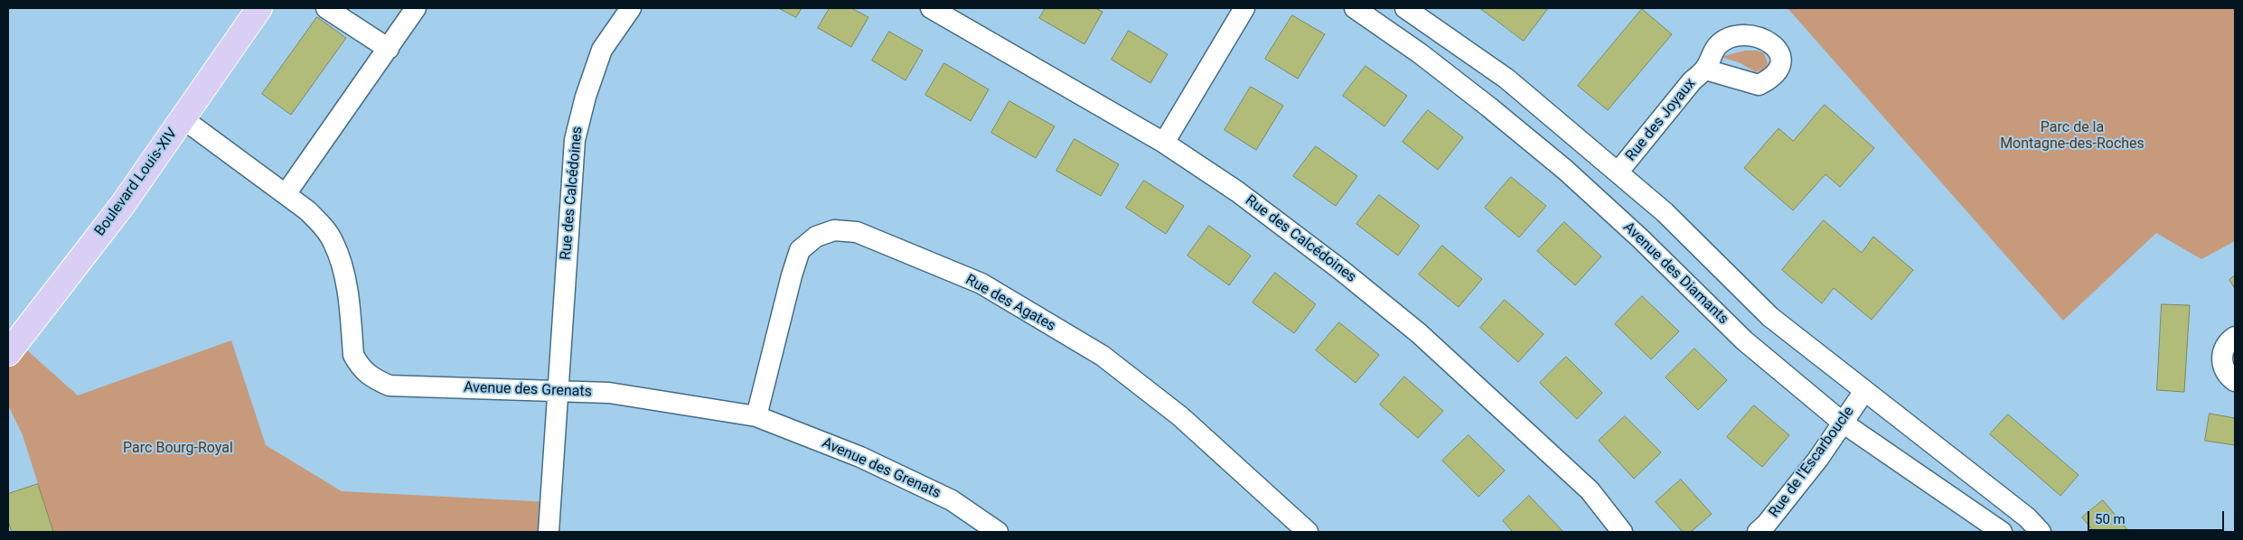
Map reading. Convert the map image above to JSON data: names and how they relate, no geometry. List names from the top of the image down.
{
  "streets": {
    "main road": ["Boulevard Louis-XIV"],
    "street": [
      "Rue des Joyaux",
      "Rue des Calcédoines",
      "Avenue des Diamants",
      "Rue des Agates",
      "Avenue des Grenats",
      "Rue de l'Escarboucle"
    ]
  },
  "crossings": [
    ["Boulevard Louis-XIV", "Avenue des Grenats"],
    ["Rue des Calcédoines", "Avenue des Grenats"],
    ["Avenue des Diamants", "Rue de l'Escarboucle"],
    ["Rue des Agates", "Avenue des Grenats"]
  ],
  "parks": ["Parc de la Montagne-des-Roches", "Parc Bourg-Royal"],
  "scale_bar": "50 m"
}
